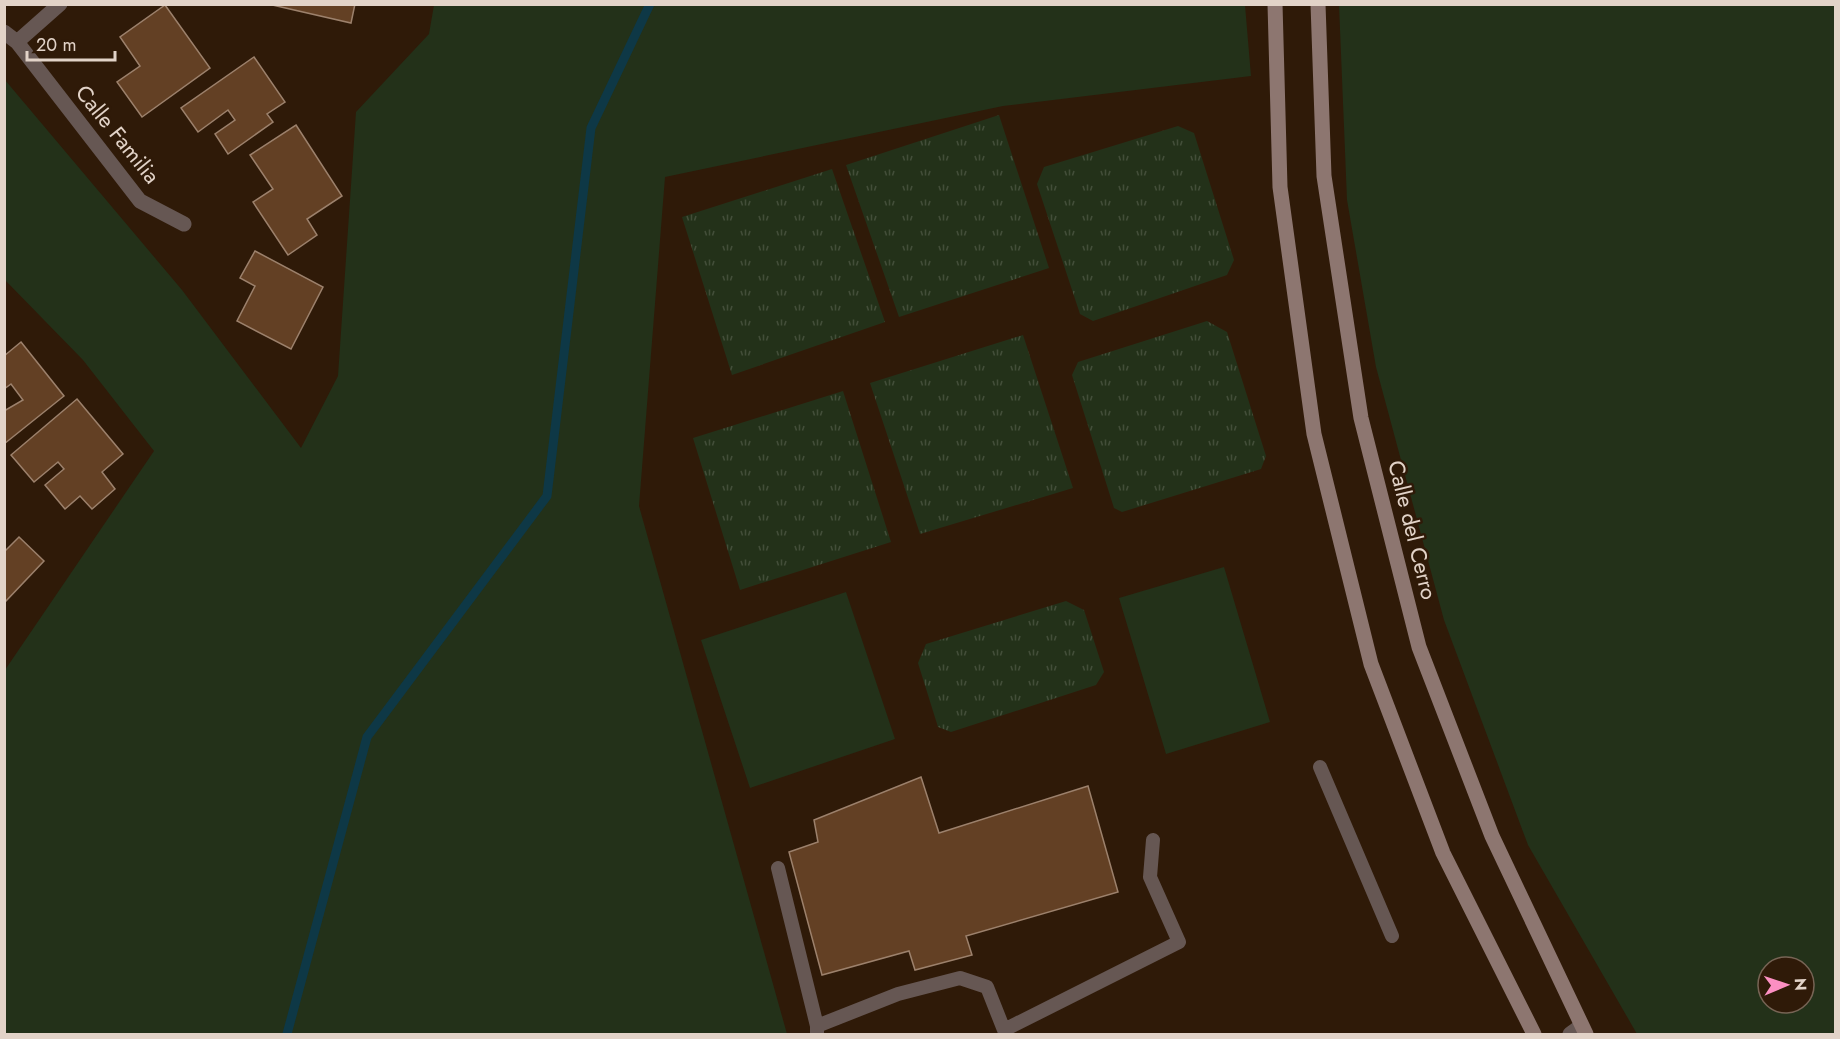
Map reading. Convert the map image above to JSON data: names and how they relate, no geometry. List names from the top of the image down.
{
  "streets": {
    "main road": ["Calle del Cerro"],
    "street": ["Calle Familia"]
  },
  "scale_bar": "20 m",
  "north": "right"
}
